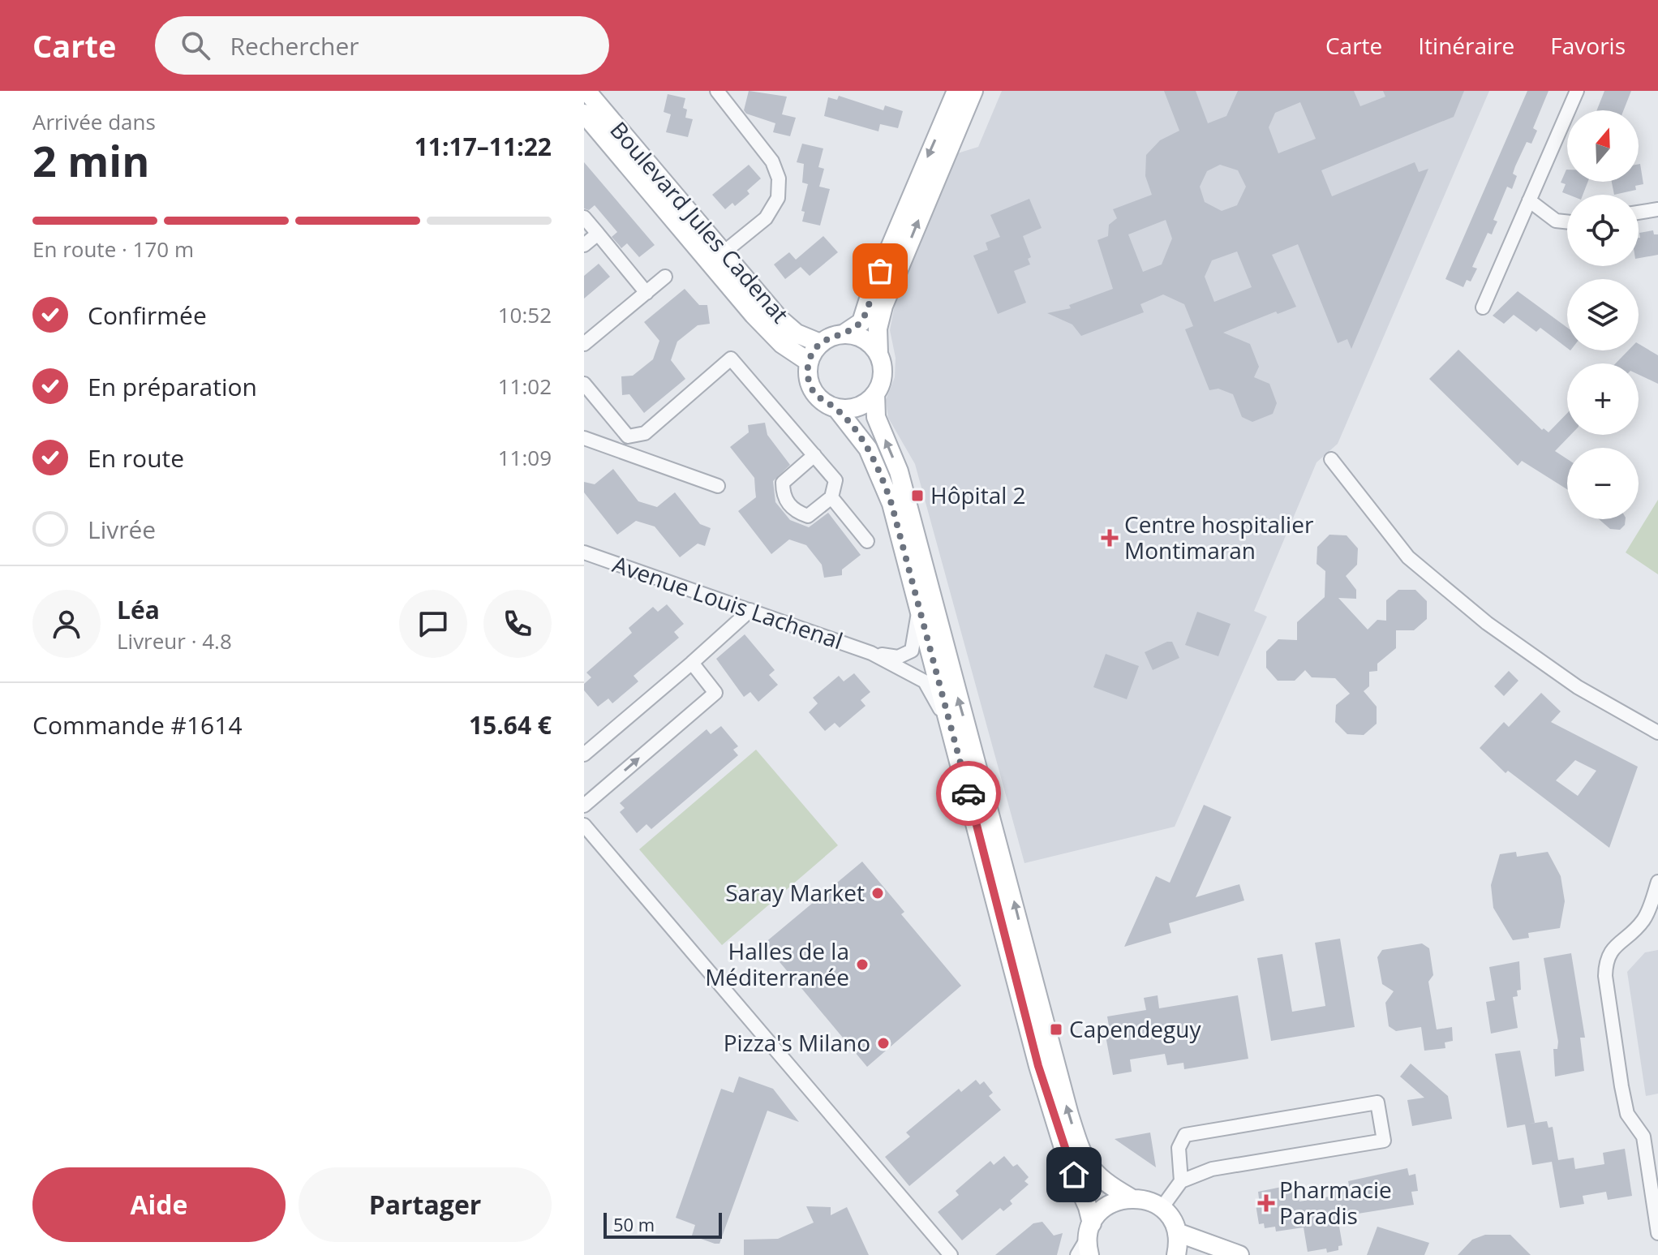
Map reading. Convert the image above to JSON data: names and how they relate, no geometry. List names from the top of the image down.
{
  "streets": {
    "street": ["Boulevard Jules Cadenat", "Avenue Louis Lachenal"]
  },
  "places": {
    "transit": ["Hôpital 2", "Capendeguy"],
    "health": ["Centre hospitalier Montimaran", "Pharmacie Paradis"],
    "other": ["Saray Market", "Halles de la Méditerranée", "Pizza's Milano"]
  },
  "scale_bar": "50 m",
  "north": "top",
  "page": {
    "header": "Carte",
    "search": "Rechercher",
    "nav": ["Carte", "Itinéraire", "Favoris"],
    "heading": ["2 min", "Arrivée dans", "11:17–11:22"],
    "panel": [
      "Léa",
      "Livreur · 4.8",
      "Commande #1614",
      "15.64 €"
    ],
    "map_buttons": ["+", "−"],
    "bar": "En route · 170 m",
    "list": [
      ["Confirmée", "10:52"],
      ["En préparation", "11:02"],
      ["En route", "11:09"],
      "Livrée"
    ],
    "buttons": ["Aide", "Partager"],
    "scale": "50 m"
  }
}
